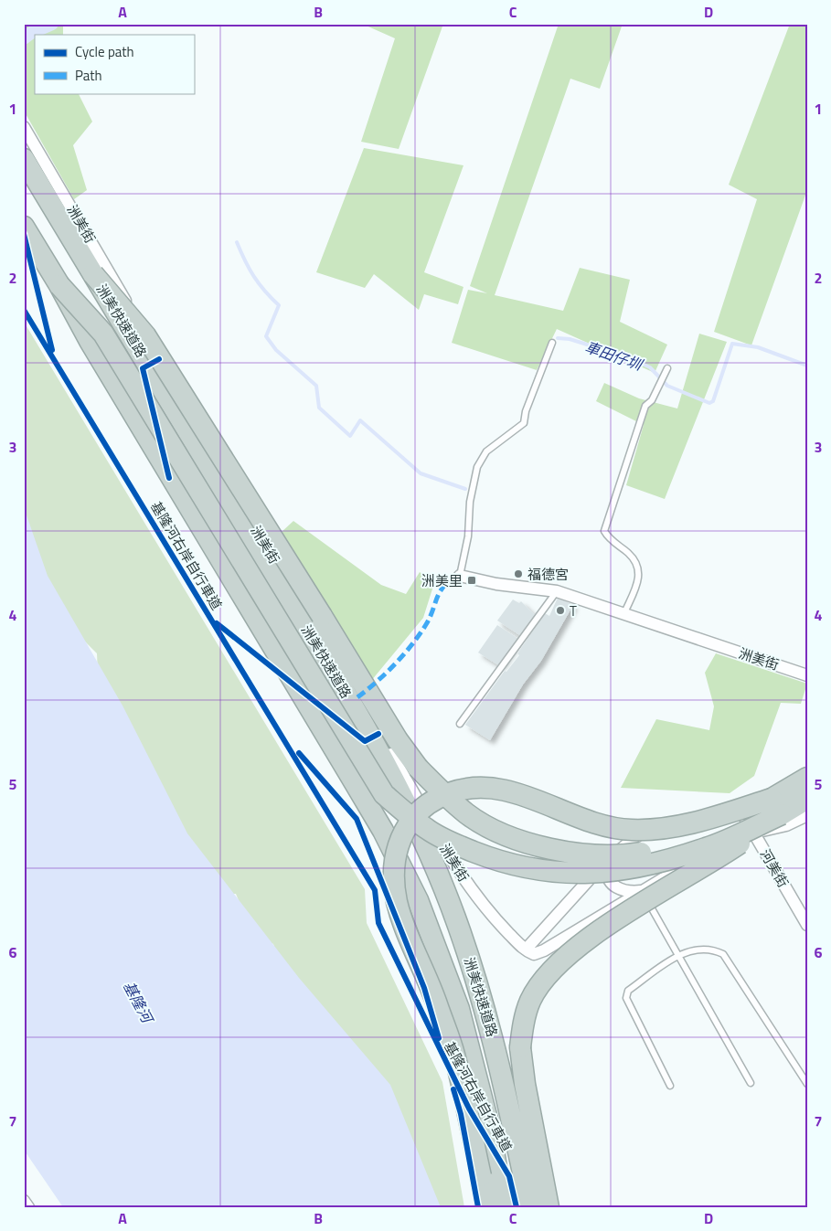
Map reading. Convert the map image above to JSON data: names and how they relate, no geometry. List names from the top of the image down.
{
  "streets": {
    "highway": ["洲美快速道路"],
    "street": ["洲美街", "河美街"],
    "cycle path": ["基隆河右岸自行車道"]
  },
  "water": ["車田仔圳", "基隆河"],
  "places": {
    "other": ["福德宮", "T"],
    "transit": ["洲美里"]
  },
  "legend": ["Cycle path", "Path"],
  "grid": {
    "columns": [
      "A",
      "B",
      "C",
      "D"
    ],
    "rows": [
      "1",
      "2",
      "3",
      "4",
      "5",
      "6",
      "7"
    ]
  }
}
